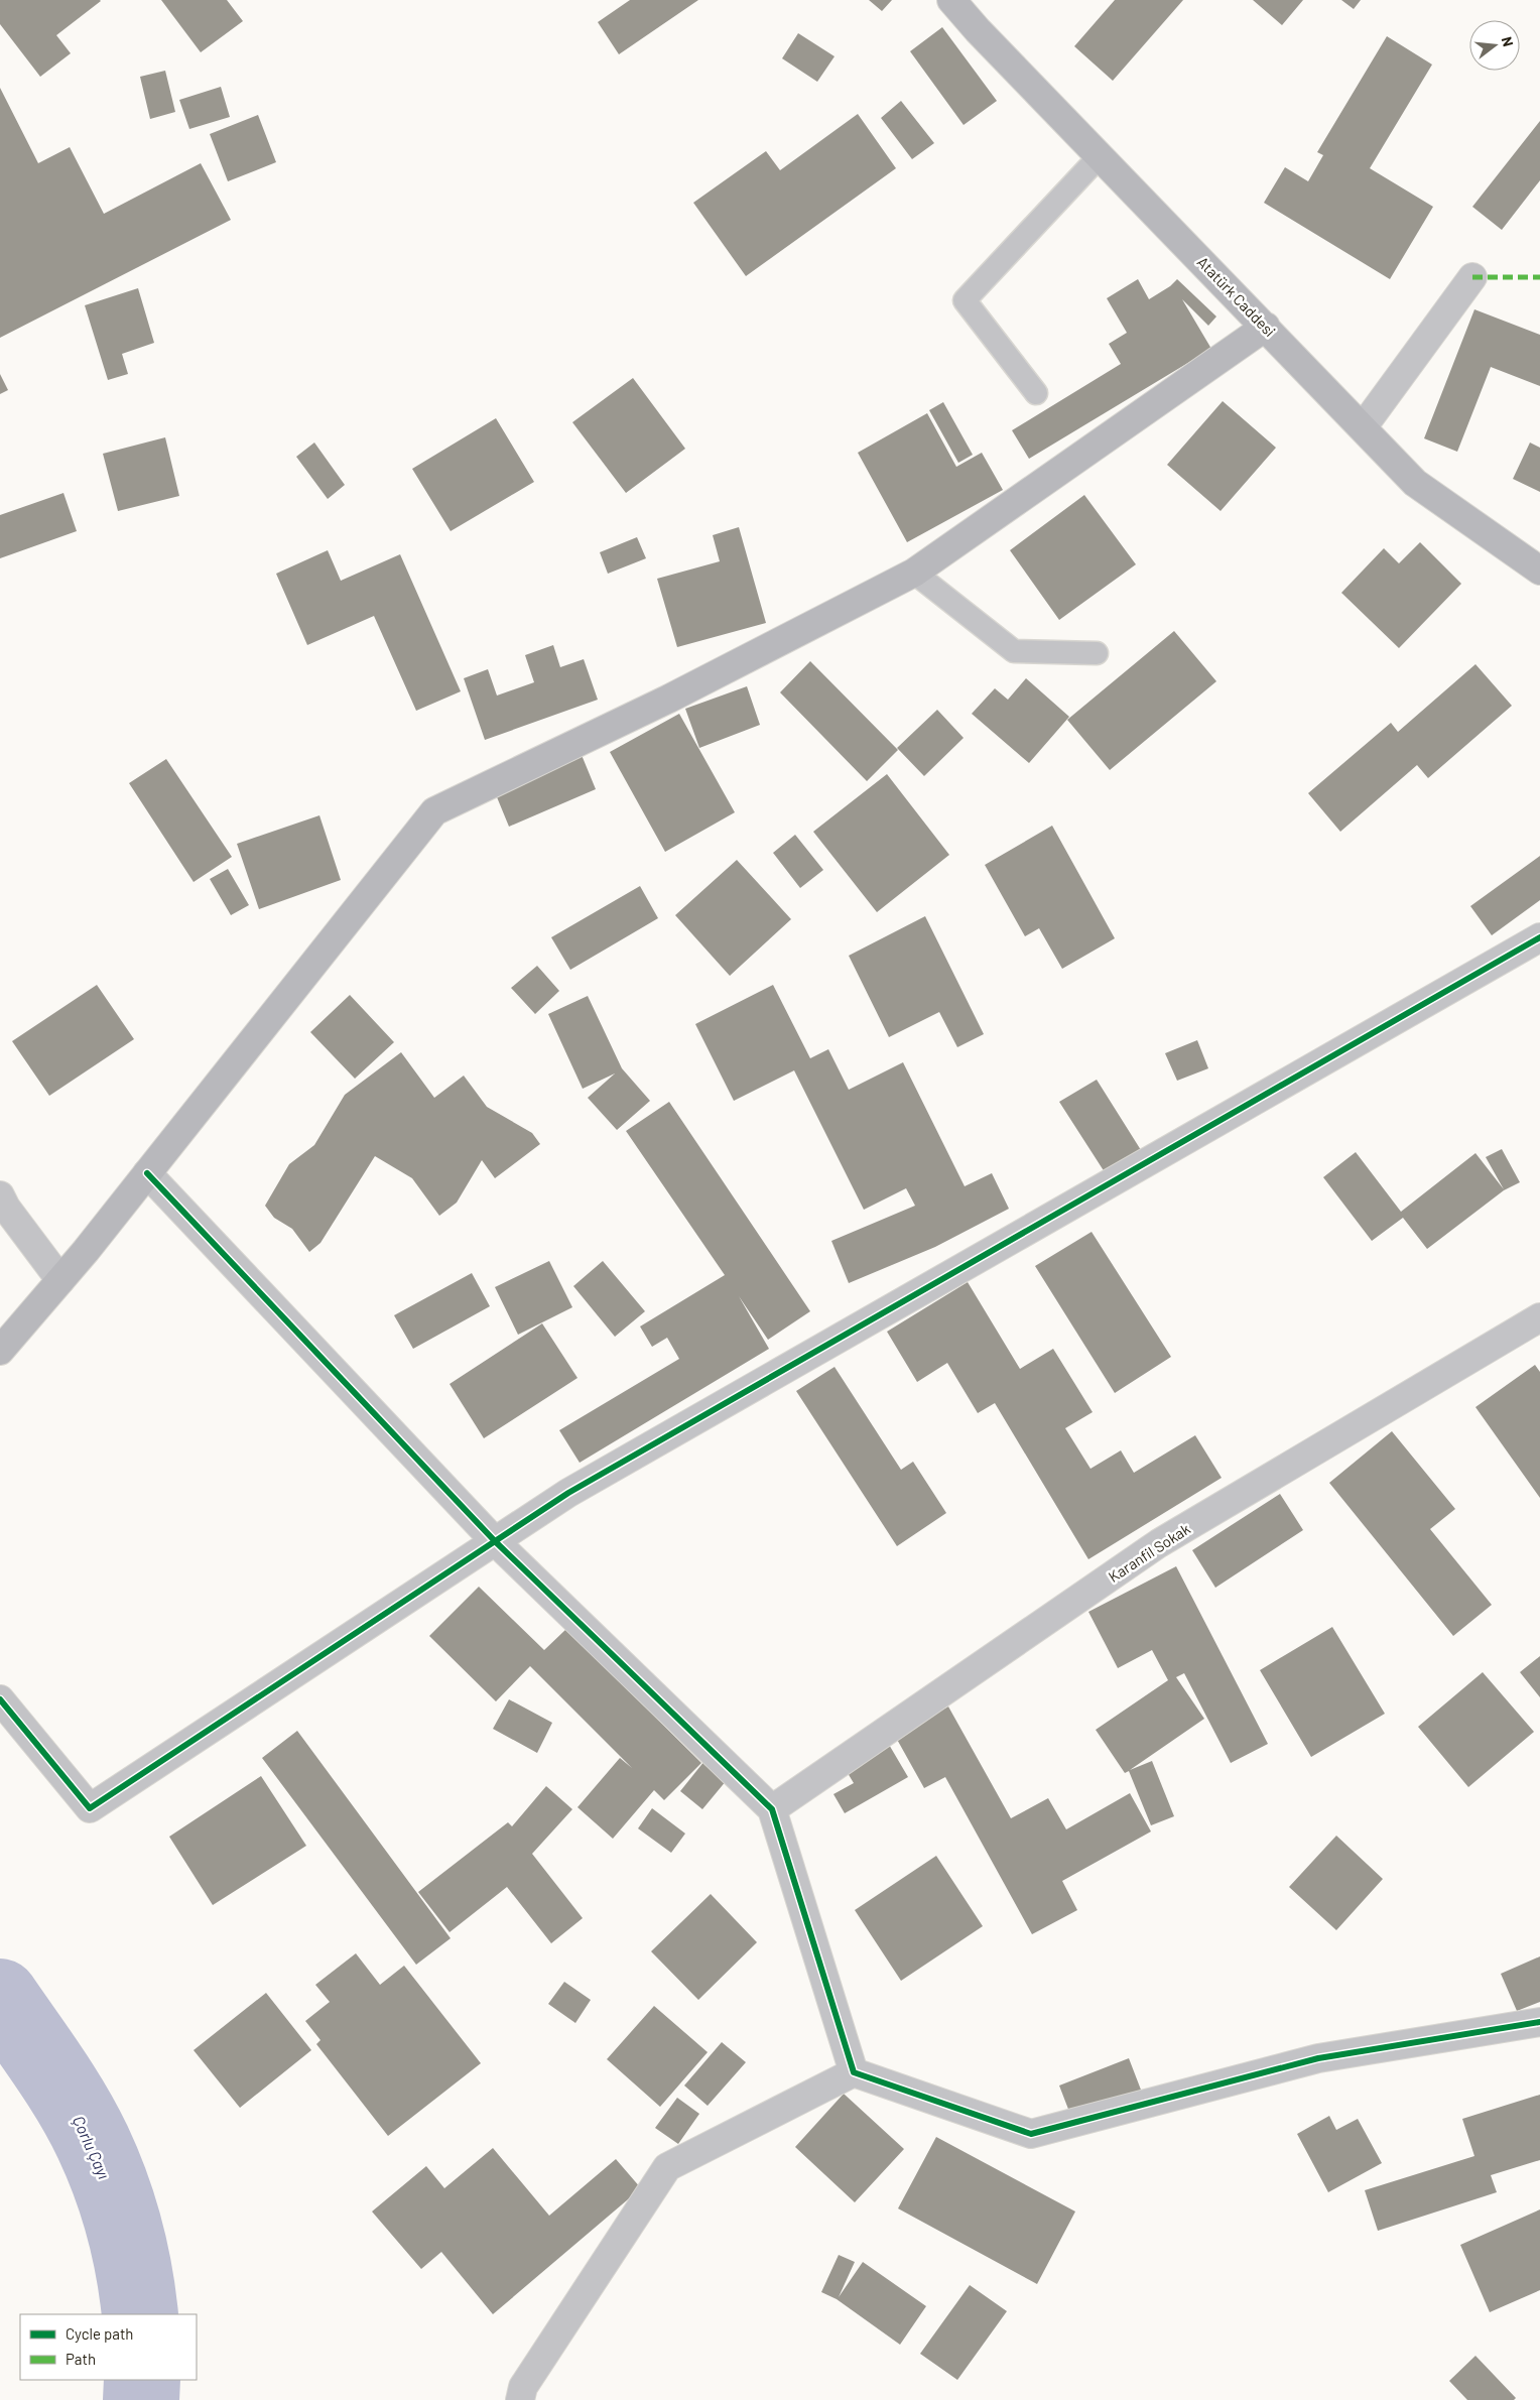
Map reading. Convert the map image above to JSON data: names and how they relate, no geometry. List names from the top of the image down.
{
  "streets": {
    "street": ["Atatürk Caddesi", "Karanfil Sokak"]
  },
  "water": ["Çorlu Çayı"],
  "legend": ["Cycle path", "Path"],
  "north": "right"
}
